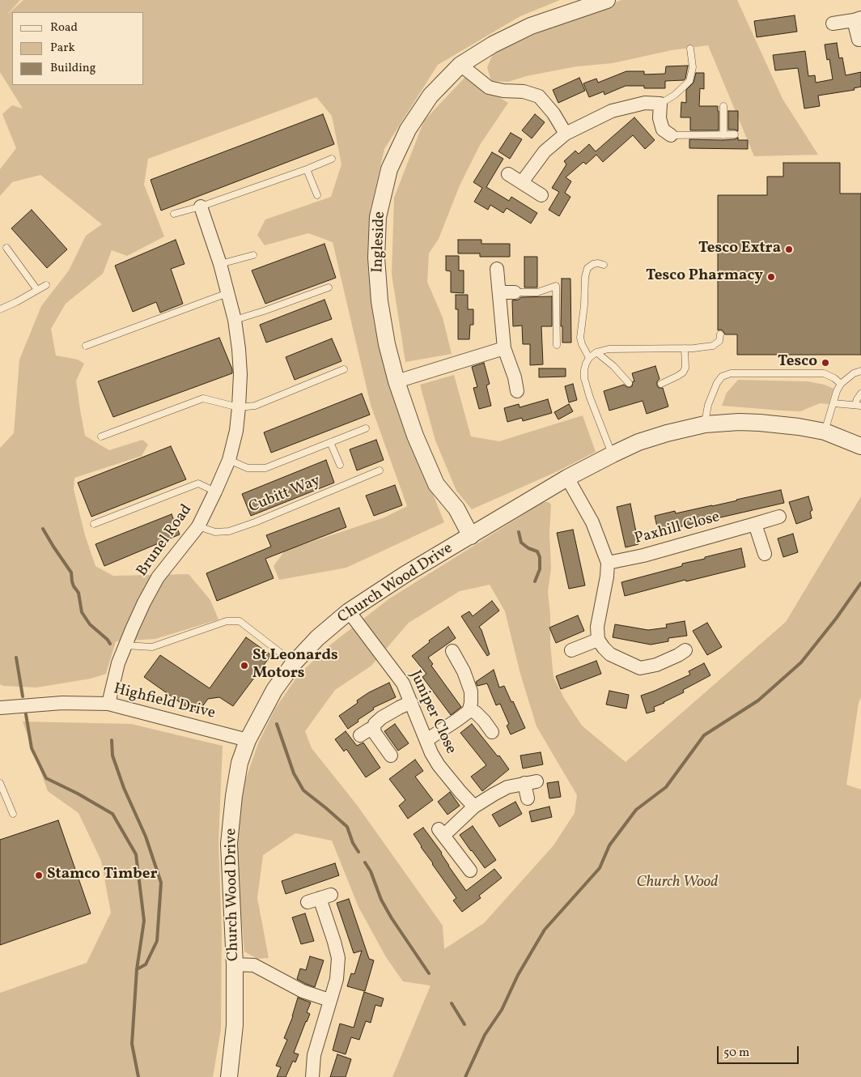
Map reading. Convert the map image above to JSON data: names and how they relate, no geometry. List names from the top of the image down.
{
  "streets": {
    "street": [
      "Ingleside",
      "Paxhill Close",
      "Brunel Road",
      "Church Wood Drive",
      "Highfield Drive",
      "Juniper Close"
    ],
    "lane": ["Cubitt Way"]
  },
  "crossings": [
    ["Ingleside", "Church Wood Drive"],
    ["Cubitt Way", "Brunel Road"],
    ["Brunel Road", "Highfield Drive"],
    ["Church Wood Drive", "Highfield Drive"],
    ["Church Wood Drive", "Juniper Close"]
  ],
  "parks": ["Church Wood"],
  "places": [
    "Tesco Extra",
    "Tesco Pharmacy",
    "Tesco",
    "St Leonards Motors",
    "Stamco Timber"
  ],
  "legend": ["Road", "Park", "Building"],
  "scale_bar": "50 m"
}
